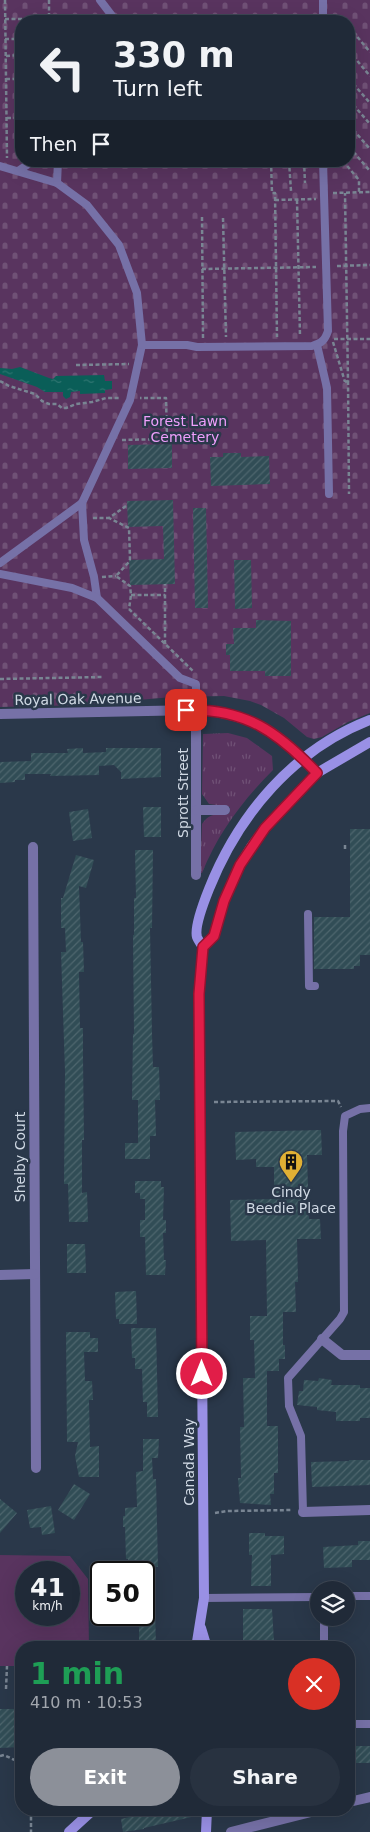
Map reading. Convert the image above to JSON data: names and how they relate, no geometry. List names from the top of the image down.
{
  "streets": {
    "main road": ["Canada Way"],
    "street": ["Royal Oak Avenue", "Sprott Street", "Shelby Court"]
  },
  "crossings": [
    ["Royal Oak Avenue", "Sprott Street"],
    ["Royal Oak Avenue", "Canada Way"]
  ],
  "parks": ["Forest Lawn Cemetery"],
  "places": {
    "building": ["Cindy Beedie Place"]
  },
  "page": {
    "turn": ["330 m", "Turn left"],
    "then": "Then",
    "speed": "41 km/h",
    "limit": "50",
    "heading": ["1 min", "410 m · 10:53"],
    "buttons": ["Exit", "Share"]
  }
}
